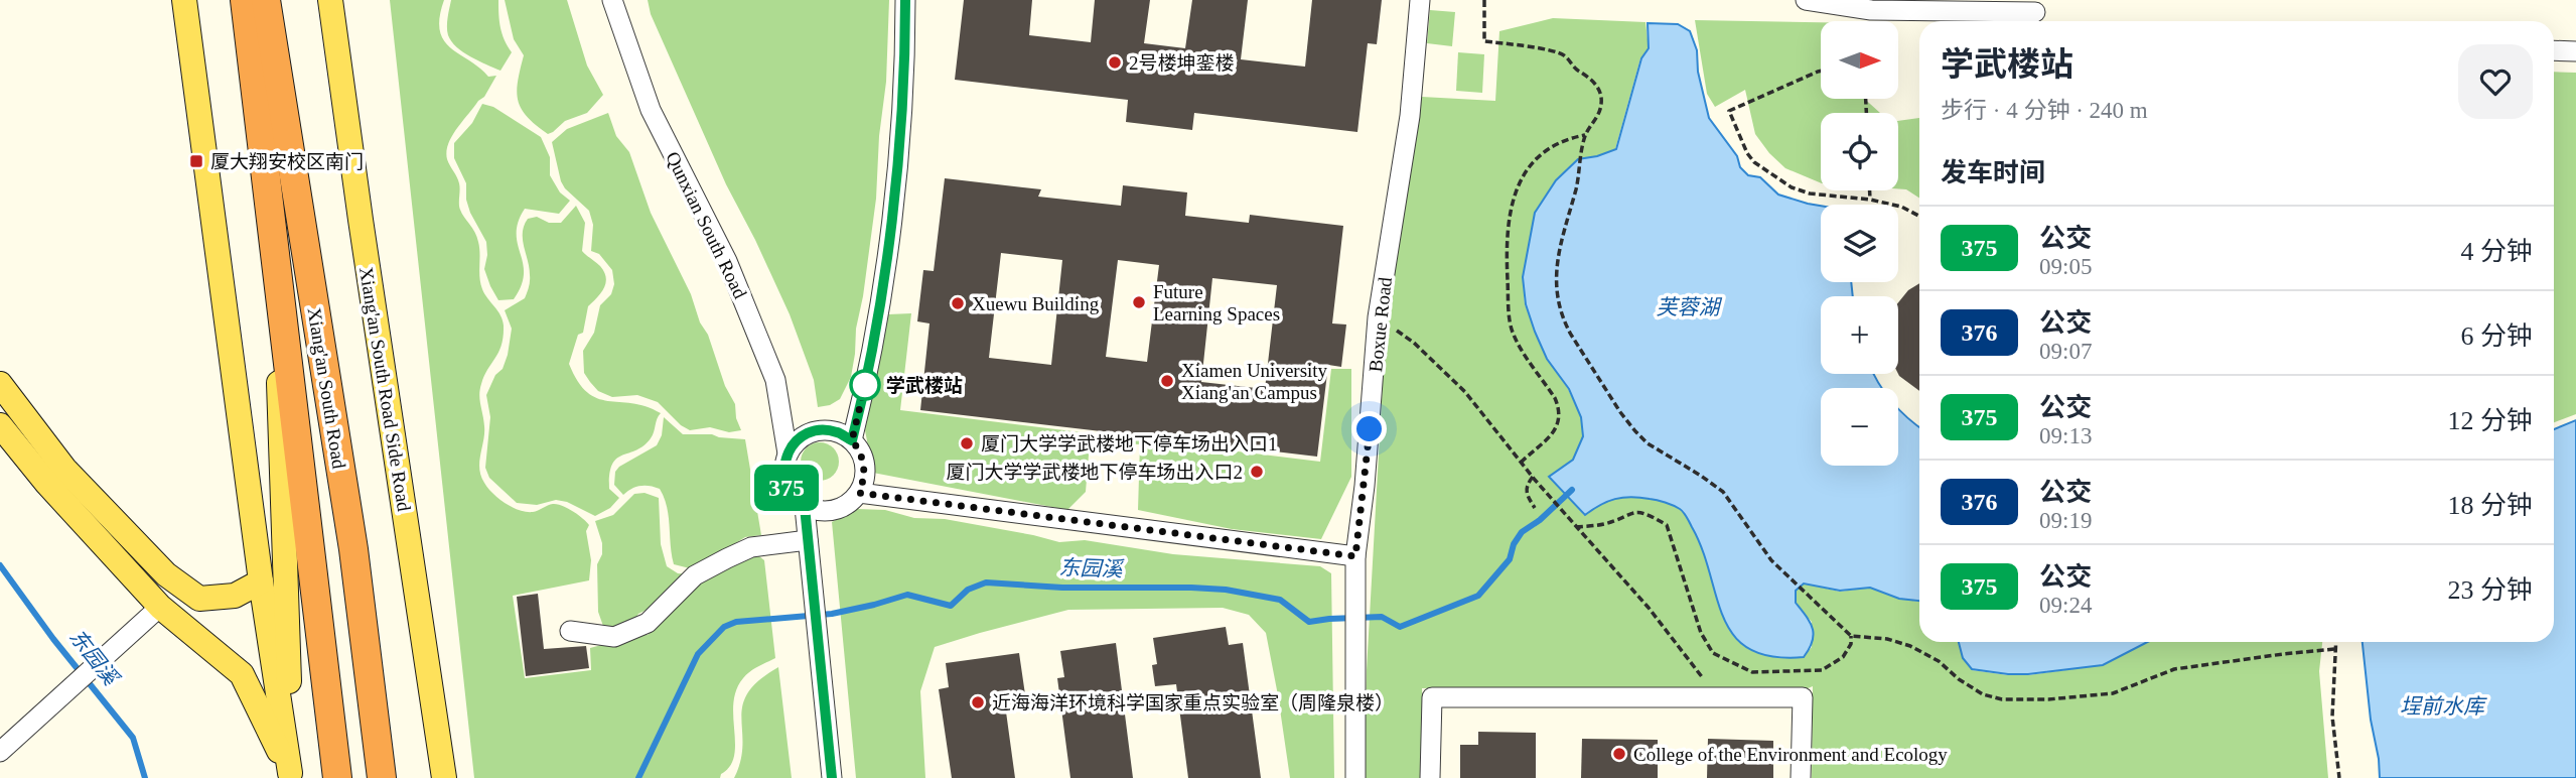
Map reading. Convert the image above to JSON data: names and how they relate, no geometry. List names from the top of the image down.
{
  "streets": {
    "highway": ["Xiang'an South Road"],
    "main road": ["Xiang'an South Road Side Road"],
    "street": ["Qunxian South Road", "Boxue Road"]
  },
  "water": ["芙蓉湖", "东园溪", "埕前水库"],
  "places": {
    "other": [
      "2号楼坤銮楼",
      "Future Learning Spaces",
      "Xuewu Building",
      "Xiamen University Xiang'an Campus",
      "学武楼站",
      "厦门大学学武楼地下停车场出入口1",
      "厦门大学学武楼地下停车场出入口2",
      "近海海洋环境科学国家重点实验室（周隆泉楼）",
      "College of the Environment and Ecology"
    ],
    "transit": ["厦大翔安校区南门"]
  },
  "lines": ["bus line 375"],
  "north": "right",
  "page": {
    "on_map": "375",
    "map_buttons": ["+", "−"],
    "heading": [
      ["学武楼站", "步行 · 4 分钟 · 240 m"],
      "发车时间"
    ],
    "list": [
      {
        "mark": "375",
        "name": "公交",
        "note": "09:05",
        "value": "4 分钟"
      },
      {
        "mark": "376",
        "name": "公交",
        "note": "09:07",
        "value": "6 分钟"
      },
      {
        "mark": "375",
        "name": "公交",
        "note": "09:13",
        "value": "12 分钟"
      },
      {
        "mark": "376",
        "name": "公交",
        "note": "09:19",
        "value": "18 分钟"
      },
      {
        "mark": "375",
        "name": "公交",
        "note": "09:24",
        "value": "23 分钟"
      }
    ]
  }
}
